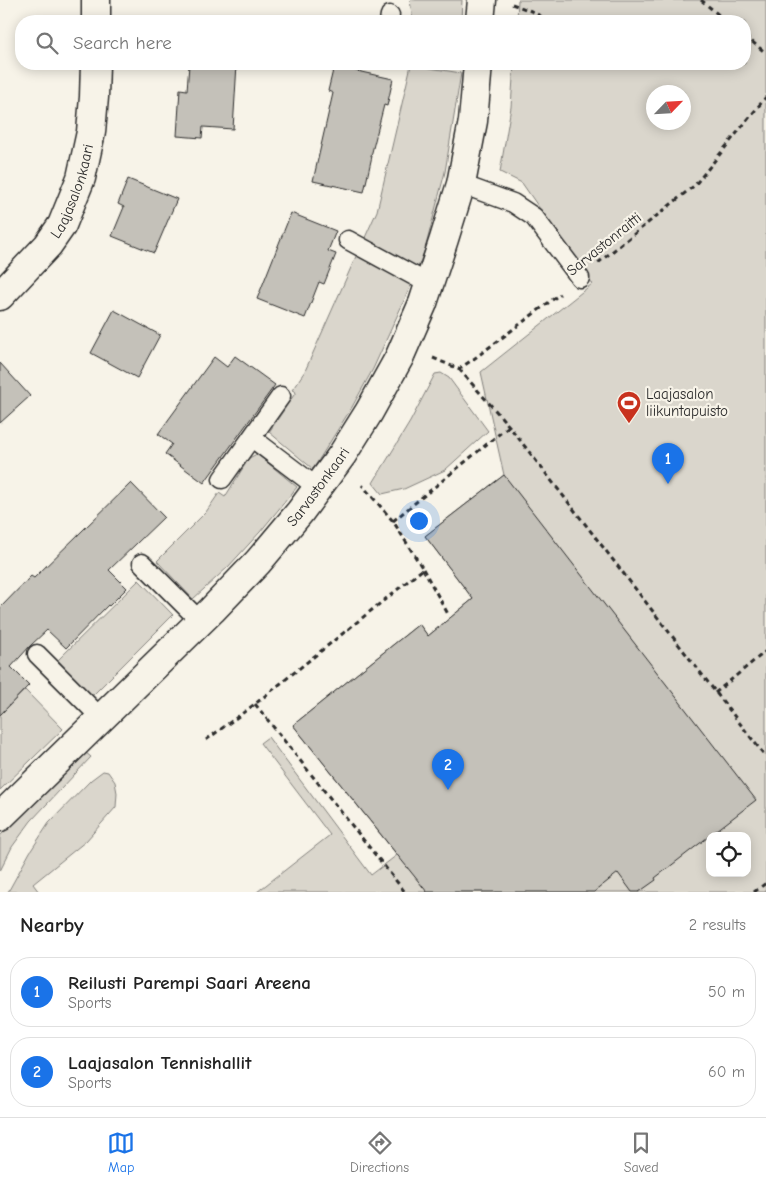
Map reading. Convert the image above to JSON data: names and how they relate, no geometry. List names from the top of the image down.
{
  "streets": {
    "street": ["Laajasalonkaari", "Sarvastonkaari"],
    "path": ["Sarvastonraitti"]
  },
  "places": {
    "sports": ["Laajasalon liikuntapuisto"]
  },
  "north": "top right",
  "page": {
    "search": "Search here",
    "pins": ["1", "2"],
    "heading": ["Nearby", "2 results"],
    "list": [
      {
        "mark": "1",
        "name": "Reilusti Parempi Saari Areena",
        "note": "Sports",
        "value": "50 m"
      },
      {
        "mark": "2",
        "name": "Laajasalon Tennishallit",
        "note": "Sports",
        "value": "60 m"
      }
    ],
    "nav": ["Map", "Directions", "Saved"]
  }
}
